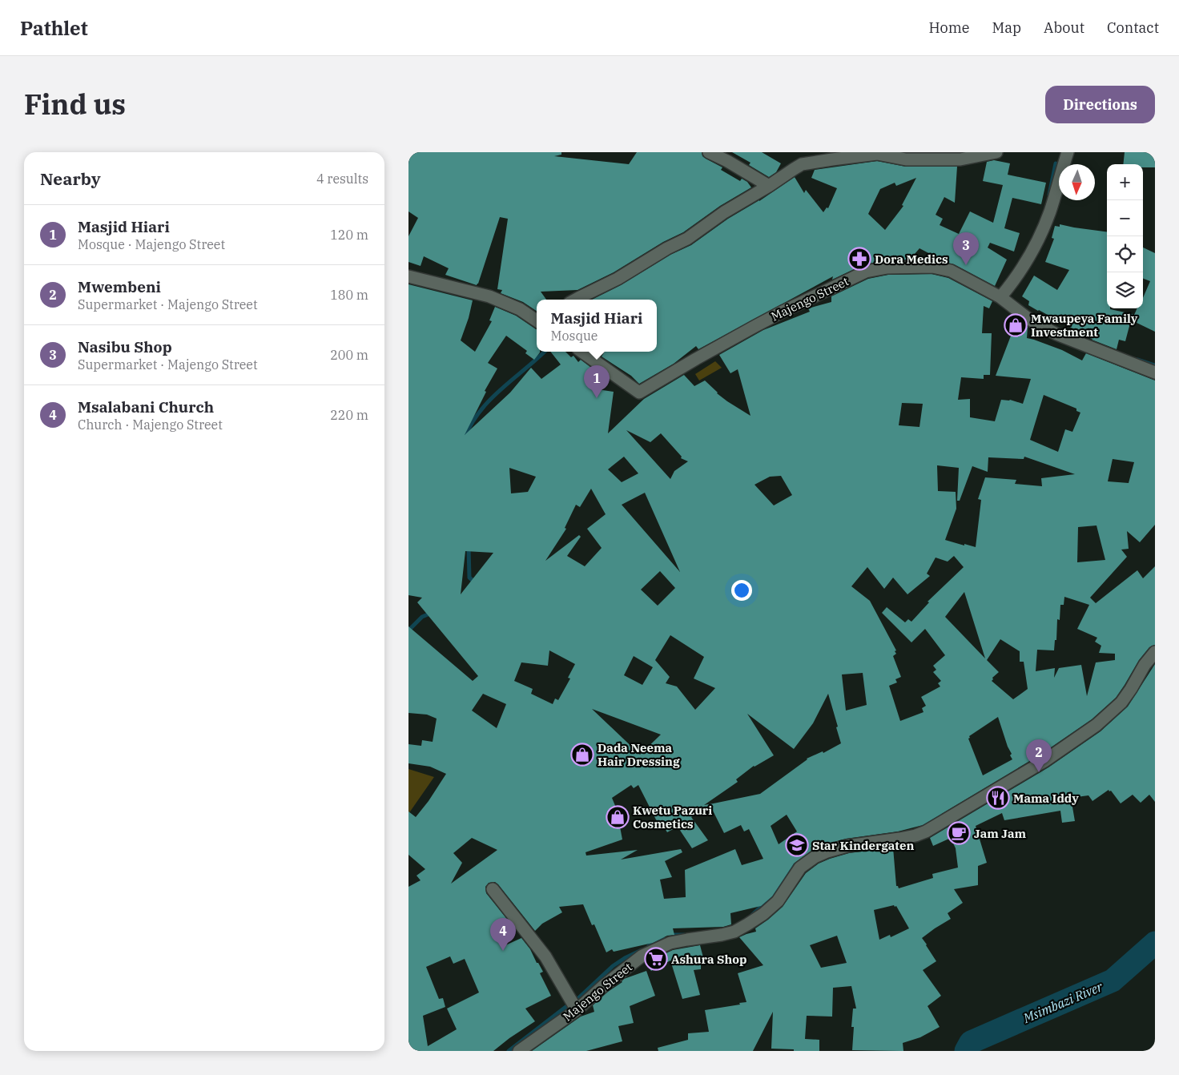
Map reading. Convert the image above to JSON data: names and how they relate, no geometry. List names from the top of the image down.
{
  "streets": {
    "street": ["Majengo Street"]
  },
  "water": ["Msimbazi River"],
  "places": {
    "pharmacy": ["Dora Medics"],
    "shop": ["Mwaupeya Family Investment", "Dada Neema Hair Dressing", "Kwetu Pazuri Cosmetics"],
    "restaurant": ["Mama Iddy"],
    "cafe": ["Jam Jam"],
    "school or university": ["Star Kindergaten"],
    "supermarket": ["Ashura Shop"]
  },
  "north": "bottom",
  "page": {
    "header": "Pathlet",
    "nav": [
      "Home",
      "Map",
      "About",
      "Contact"
    ],
    "title": "Find us",
    "buttons": "Directions",
    "heading": ["Nearby", "4 results"],
    "map_buttons": ["+", "−"],
    "list": [
      {
        "mark": "1",
        "name": "Masjid Hiari",
        "note": "Mosque · Majengo Street",
        "value": "120 m"
      },
      {
        "mark": "2",
        "name": "Mwembeni",
        "note": "Supermarket · Majengo Street",
        "value": "180 m"
      },
      {
        "mark": "3",
        "name": "Nasibu Shop",
        "note": "Supermarket · Majengo Street",
        "value": "200 m"
      },
      {
        "mark": "4",
        "name": "Msalabani Church",
        "note": "Church · Majengo Street",
        "value": "220 m"
      }
    ],
    "pins": [
      "3",
      "1",
      "2",
      "4"
    ],
    "popup": ["Masjid Hiari", "Mosque"]
  }
}
